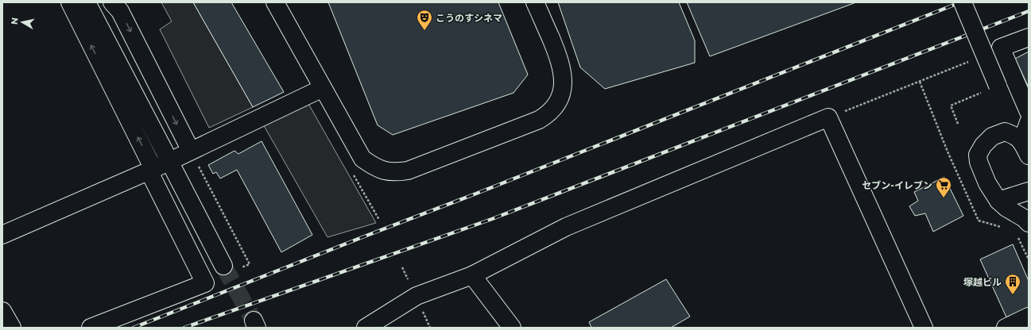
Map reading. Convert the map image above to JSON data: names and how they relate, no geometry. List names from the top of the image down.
{
  "places": {
    "theatre": ["こうのすシネマ"],
    "supermarket": ["セブン-イレブン"],
    "building": ["塚越ビル"]
  },
  "north": "left"
}
